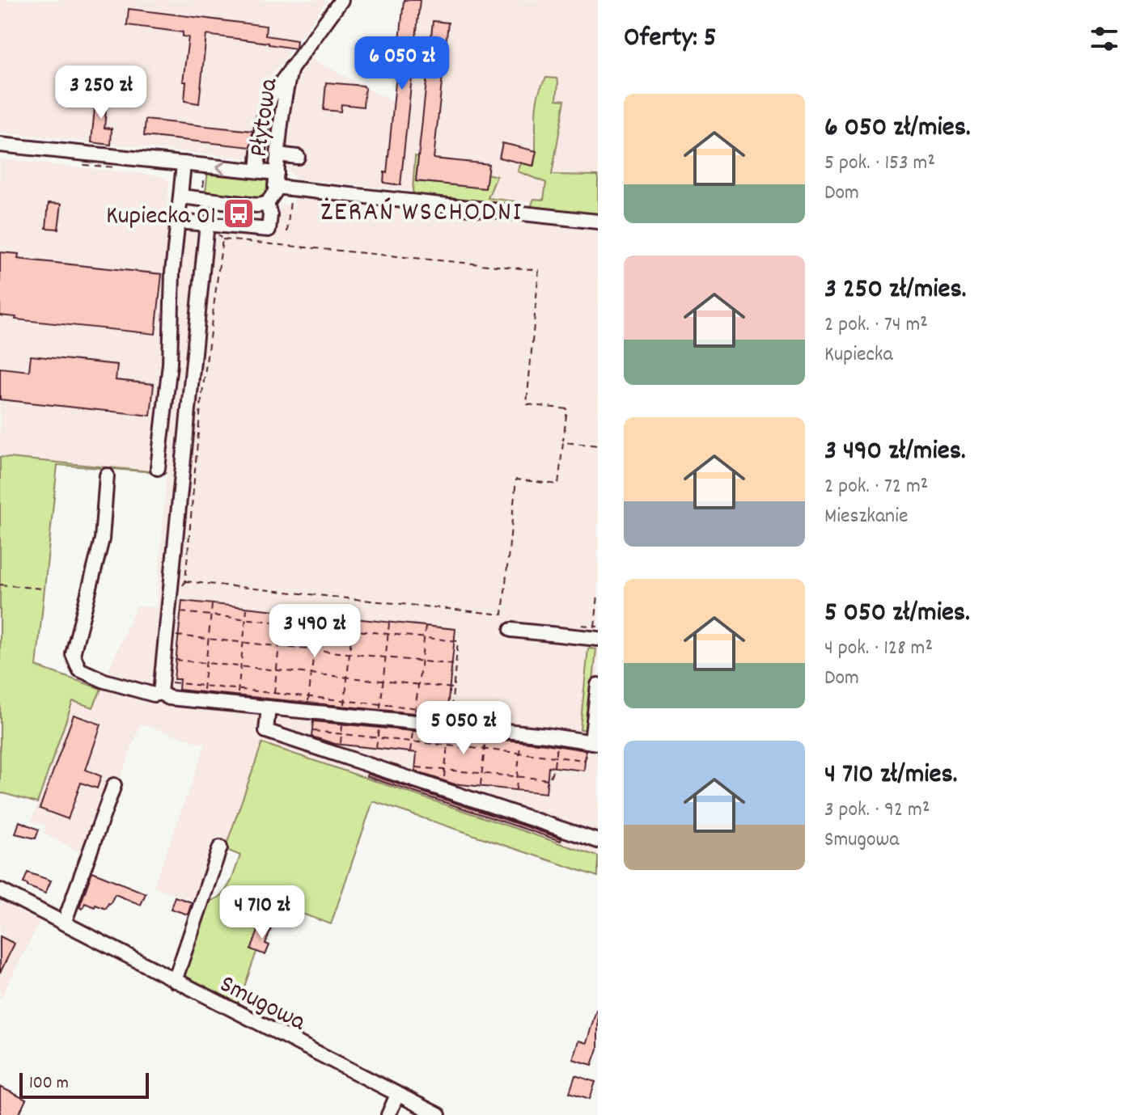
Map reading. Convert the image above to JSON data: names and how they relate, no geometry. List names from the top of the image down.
{
  "streets": {
    "street": ["Płytowa", "Smugowa"]
  },
  "districts": ["ŻERAŃ WSCHODNI"],
  "places": {
    "bus stop": ["Kupiecka 01"]
  },
  "scale_bar": "100 m",
  "page": {
    "heading": "Oferty: 5",
    "price": [
      "6 050 zł",
      "3 250 zł",
      "3 490 zł",
      "5 050 zł",
      "4 710 zł"
    ],
    "list": [
      {
        "name": "6 050 zł/mies.",
        "note": "5 pok. · 153 m² · Dom"
      },
      {
        "name": "3 250 zł/mies.",
        "note": "2 pok. · 74 m² · Kupiecka"
      },
      {
        "name": "3 490 zł/mies.",
        "note": "2 pok. · 72 m² · Mieszkanie"
      },
      {
        "name": "5 050 zł/mies.",
        "note": "4 pok. · 128 m² · Dom"
      },
      {
        "name": "4 710 zł/mies.",
        "note": "3 pok. · 92 m² · Smugowa"
      }
    ],
    "scale": "100 m"
  }
}
